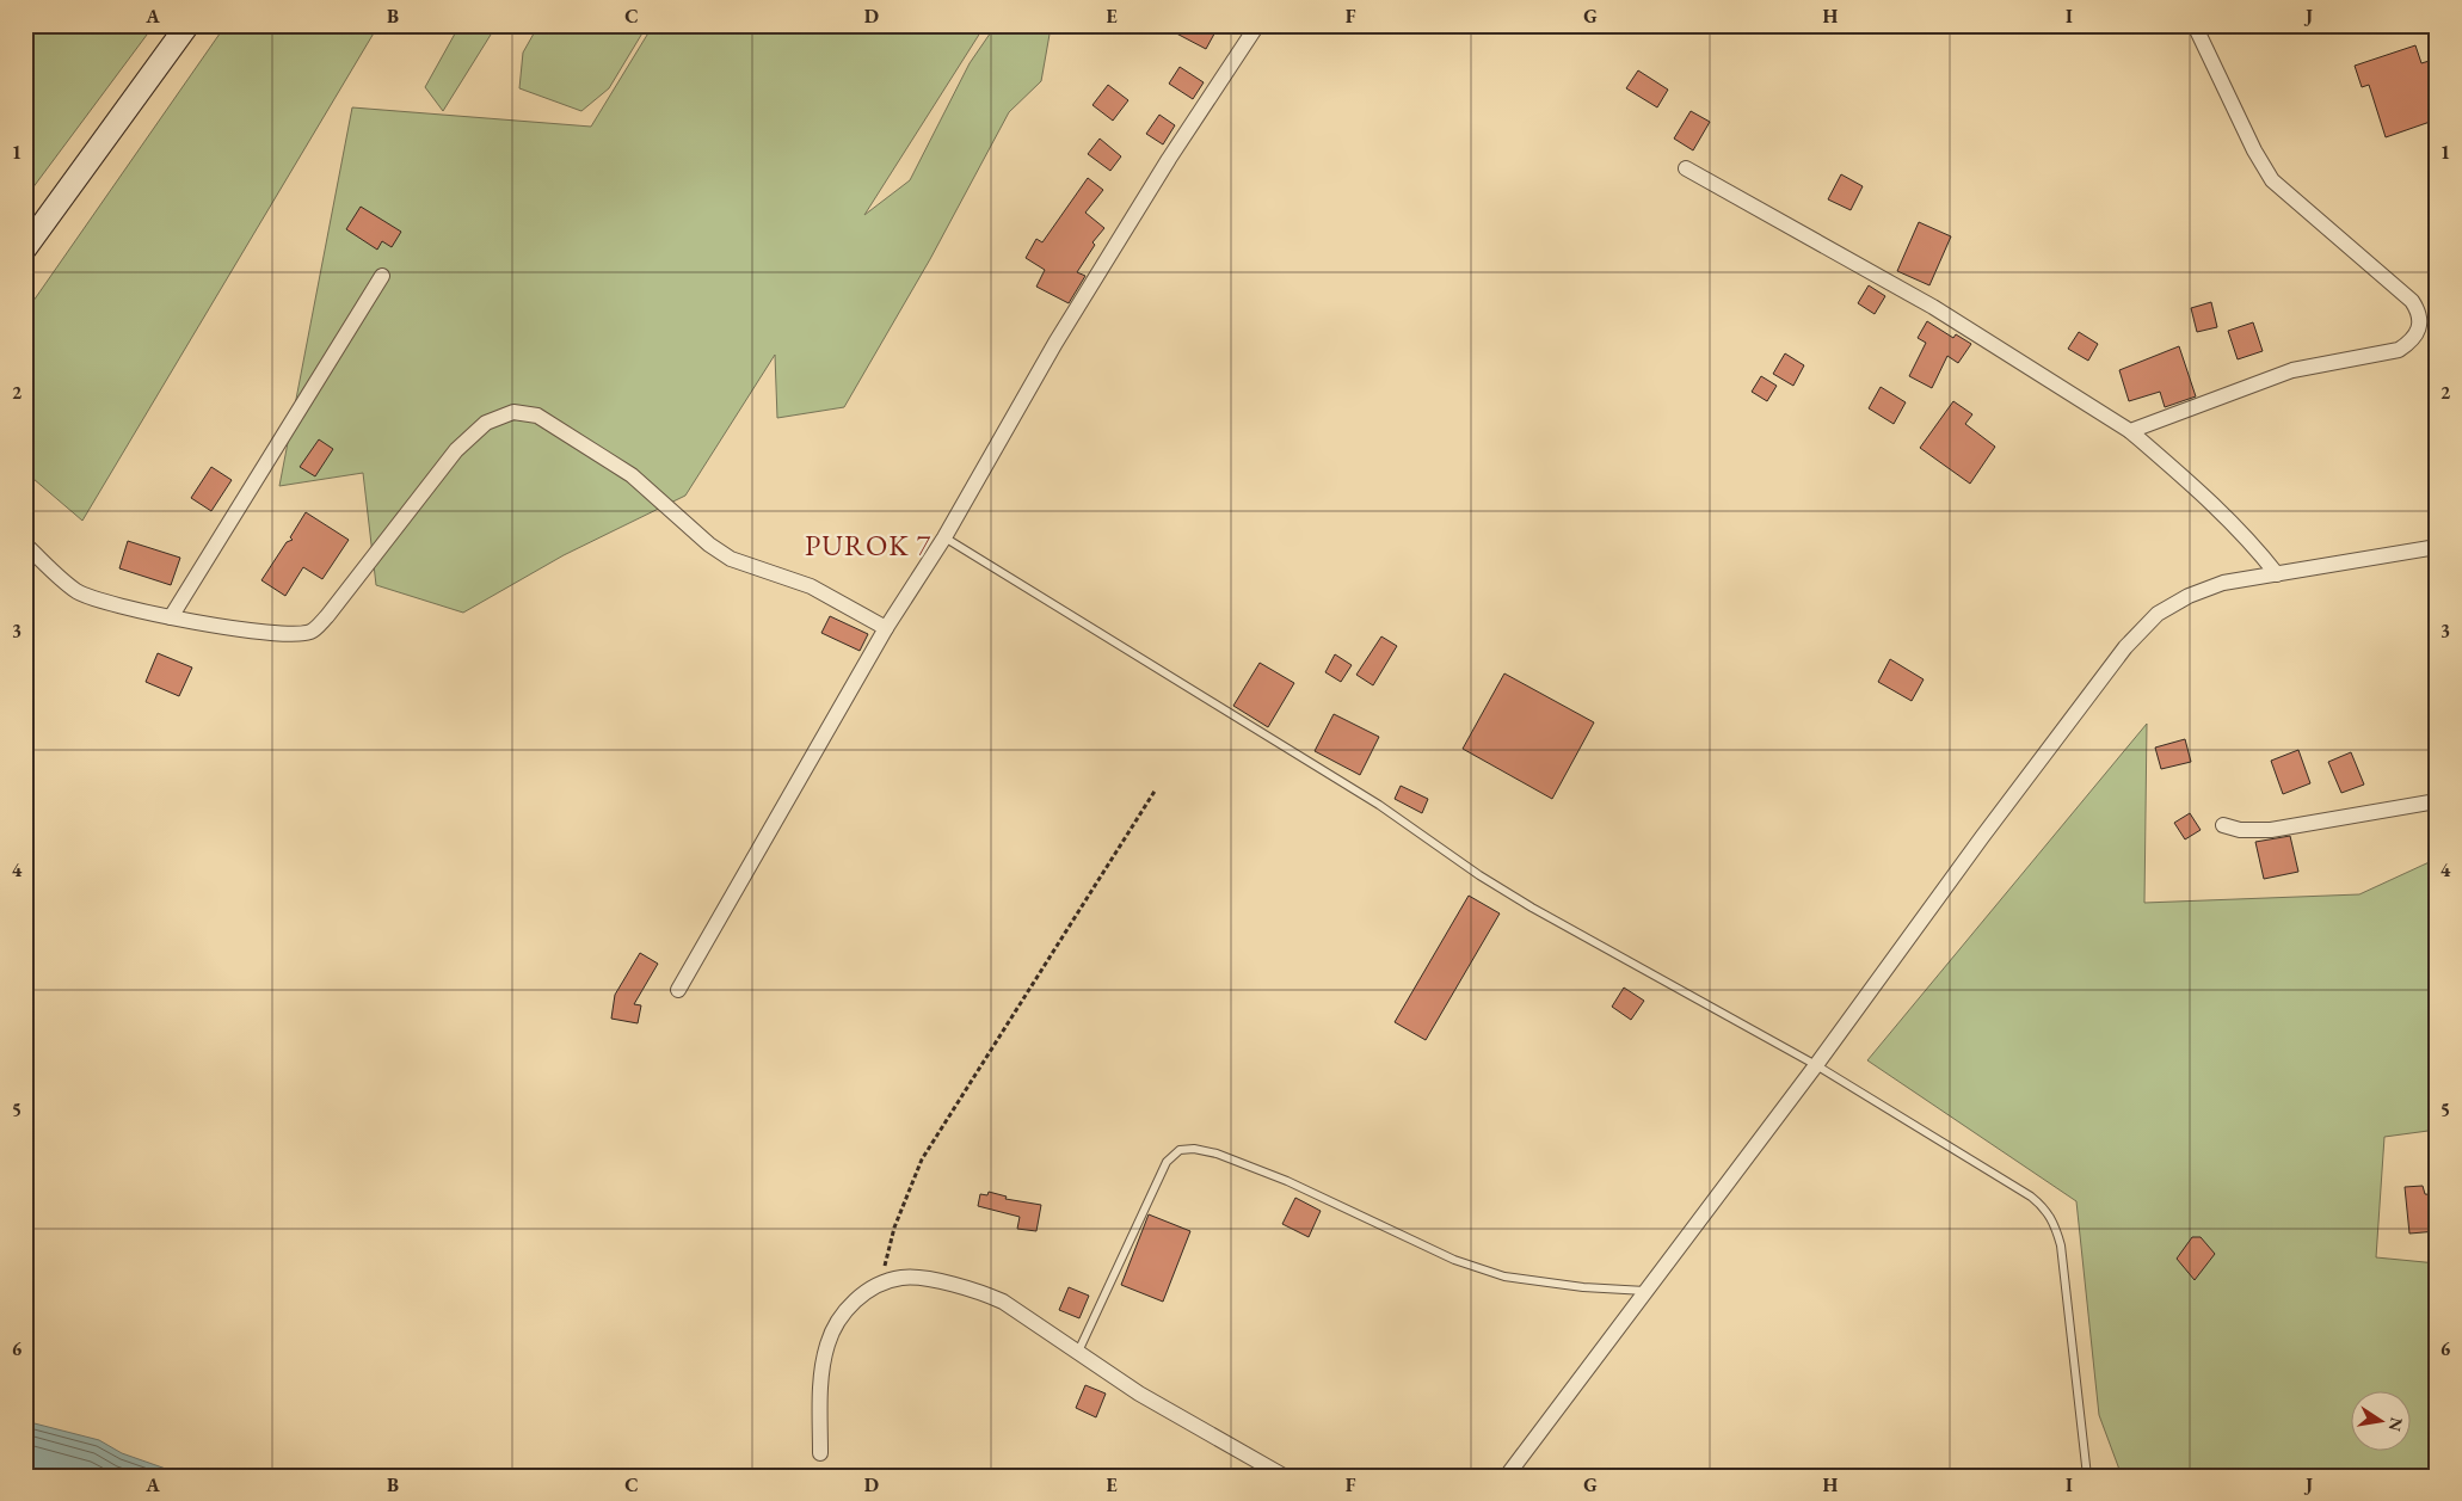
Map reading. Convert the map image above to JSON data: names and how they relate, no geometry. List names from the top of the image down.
{
  "districts": ["PUROK 7"],
  "north": "right",
  "grid": {
    "columns": [
      "A",
      "B",
      "C",
      "D",
      "E",
      "F",
      "G",
      "H",
      "I",
      "J"
    ],
    "rows": [
      "1",
      "2",
      "3",
      "4",
      "5",
      "6"
    ]
  }
}
